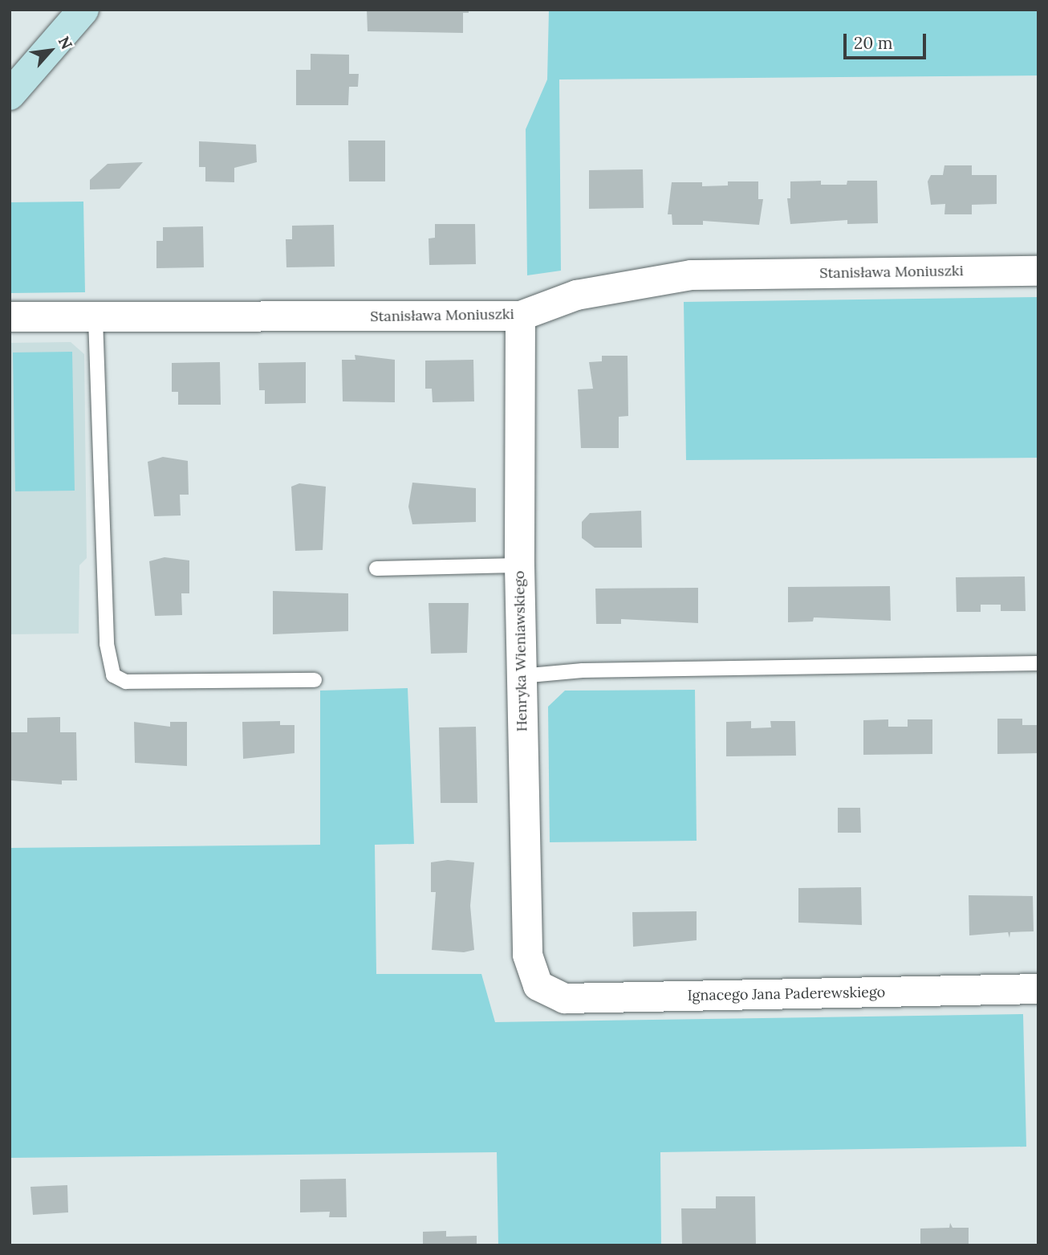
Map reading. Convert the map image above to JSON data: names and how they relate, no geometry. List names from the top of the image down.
{
  "streets": {
    "street": ["Stanisława Moniuszki", "Henryka Wieniawskiego", "Ignacego Jana Paderewskiego"]
  },
  "crossings": [
    ["Stanisława Moniuszki", "Henryka Wieniawskiego"],
    ["Henryka Wieniawskiego", "Ignacego Jana Paderewskiego"]
  ],
  "scale_bar": "20 m",
  "north": "top right"
}
